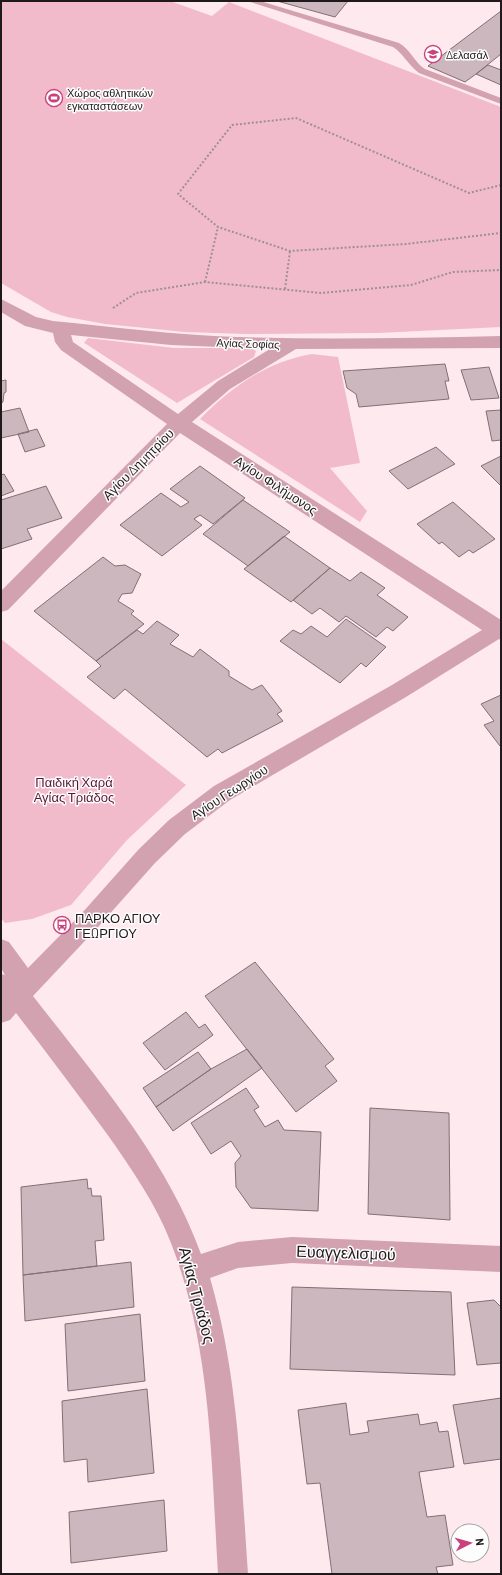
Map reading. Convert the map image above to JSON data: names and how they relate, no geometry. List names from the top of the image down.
{
  "streets": {
    "street": [
      "Αγίας Σοφίας",
      "Αγίου Δημητρίου",
      "Αγίου Φιλήμονος",
      "Αγίου Γεωργίου",
      "Ευαγγελισμού",
      "Αγίας Τριάδος"
    ]
  },
  "crossings": [
    ["Αγίας Σοφίας", "Αγίου Δημητρίου"],
    ["Αγίας Σοφίας", "Αγίου Φιλήμονος"],
    ["Αγίου Δημητρίου", "Αγίου Φιλήμονος"],
    ["Αγίου Φιλήμονος", "Αγίου Γεωργίου"],
    ["Αγίου Γεωργίου", "Αγίας Τριάδος"],
    ["Ευαγγελισμού", "Αγίας Τριάδος"]
  ],
  "parks": ["Παιδική Χαρά Αγίας Τριάδος"],
  "places": {
    "school or university": ["Δελασάλ"],
    "sports": ["Χώρος αθλητικών εγκαταστάσεων"],
    "bus stop": ["ΠΑΡΚΟ ΑΓΙΟΥ ΓΕΩΡΓΙΟΥ"]
  },
  "north": "right"
}
